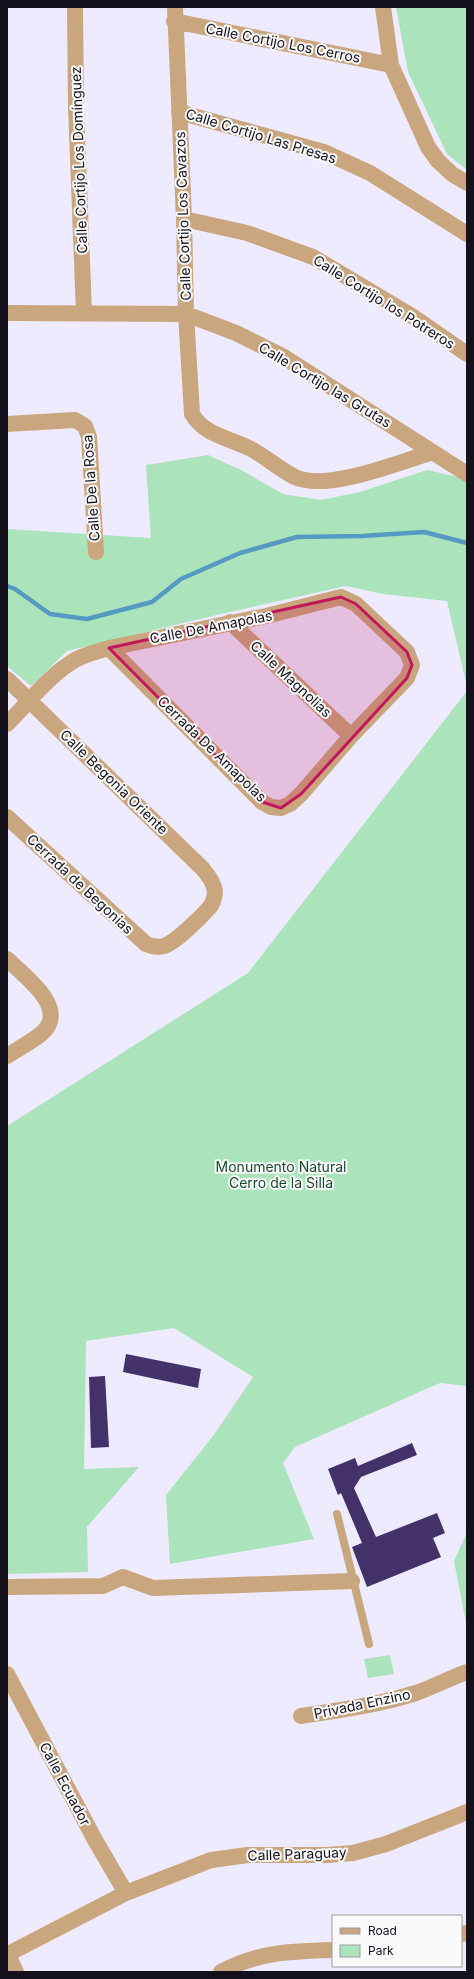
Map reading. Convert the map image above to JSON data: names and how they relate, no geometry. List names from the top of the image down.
{
  "streets": {
    "street": [
      "Calle Cortijo Los Cerros",
      "Calle Cortijo Las Presas",
      "Calle Cortijo Los Domínguez",
      "Calle Cortijo Los Cavazos",
      "Calle Cortijo los Potreros",
      "Calle Cortijo las Grutas",
      "Calle De la Rosa",
      "Calle De Amapolas",
      "Calle Magnolias",
      "Cerrada De Amapolas",
      "Calle Begonia Oriente",
      "Cerrada de Begonias",
      "Privada Enzino",
      "Calle Ecuador",
      "Calle Paraguay"
    ]
  },
  "crossings": [
    ["Calle Cortijo Los Cerros", "Calle Cortijo Los Cavazos"],
    ["Calle Cortijo Las Presas", "Calle Cortijo Los Cavazos"],
    ["Calle Cortijo Los Domínguez", "Calle Cortijo las Grutas"],
    ["Calle Cortijo Los Cavazos", "Calle Cortijo los Potreros"],
    ["Calle Cortijo Los Cavazos", "Calle Cortijo las Grutas"],
    ["Calle De Amapolas", "Calle Magnolias"],
    ["Calle De Amapolas", "Cerrada De Amapolas"],
    ["Calle De Amapolas", "Calle Begonia Oriente"],
    ["Calle Magnolias", "Cerrada De Amapolas"],
    ["Calle Begonia Oriente", "Cerrada de Begonias"],
    ["Calle Ecuador", "Calle Paraguay"]
  ],
  "parks": ["Monumento Natural Cerro de la Silla"],
  "legend": ["Road", "Park"]
}
